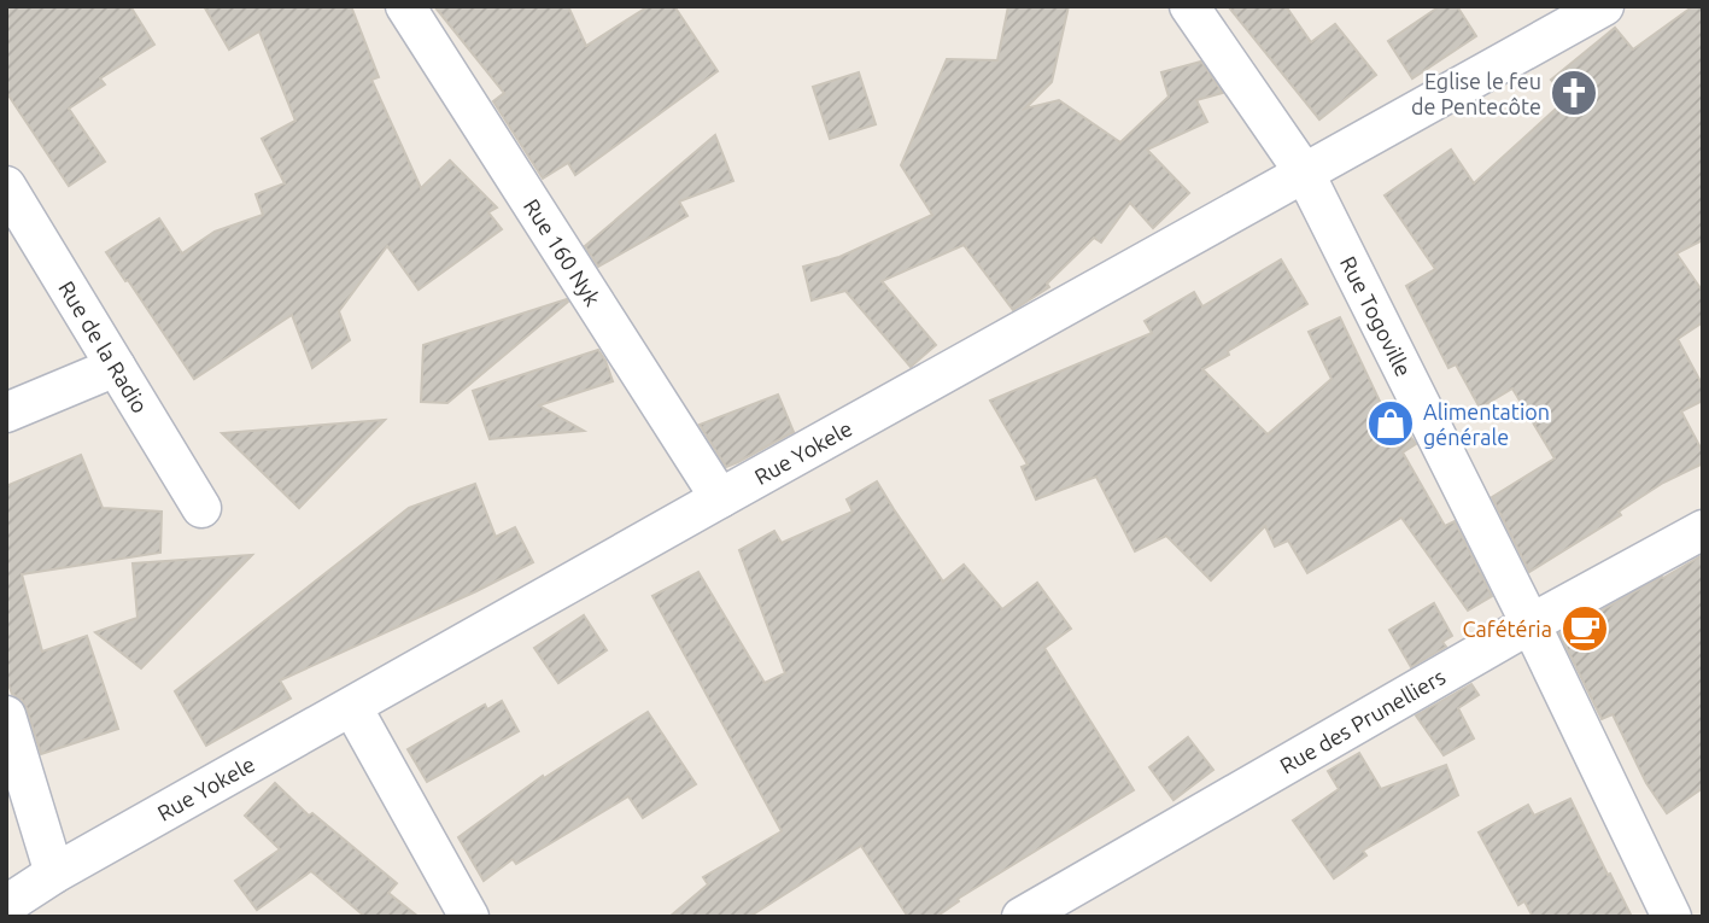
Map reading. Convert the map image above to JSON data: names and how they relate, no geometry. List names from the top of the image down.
{
  "streets": {
    "street": [
      "Rue 160 Nyk",
      "Rue Togoville",
      "Rue de la Radio",
      "Rue Yokele",
      "Rue des Prunelliers"
    ]
  },
  "crossings": [
    ["Rue 160 Nyk", "Rue Yokele"],
    ["Rue Togoville", "Rue Yokele"],
    ["Rue Togoville", "Rue des Prunelliers"]
  ],
  "places": {
    "church": ["Eglise le feu de Pentecôte"],
    "shop": ["Alimentation générale"],
    "cafe": ["Cafétéria"]
  }
}
